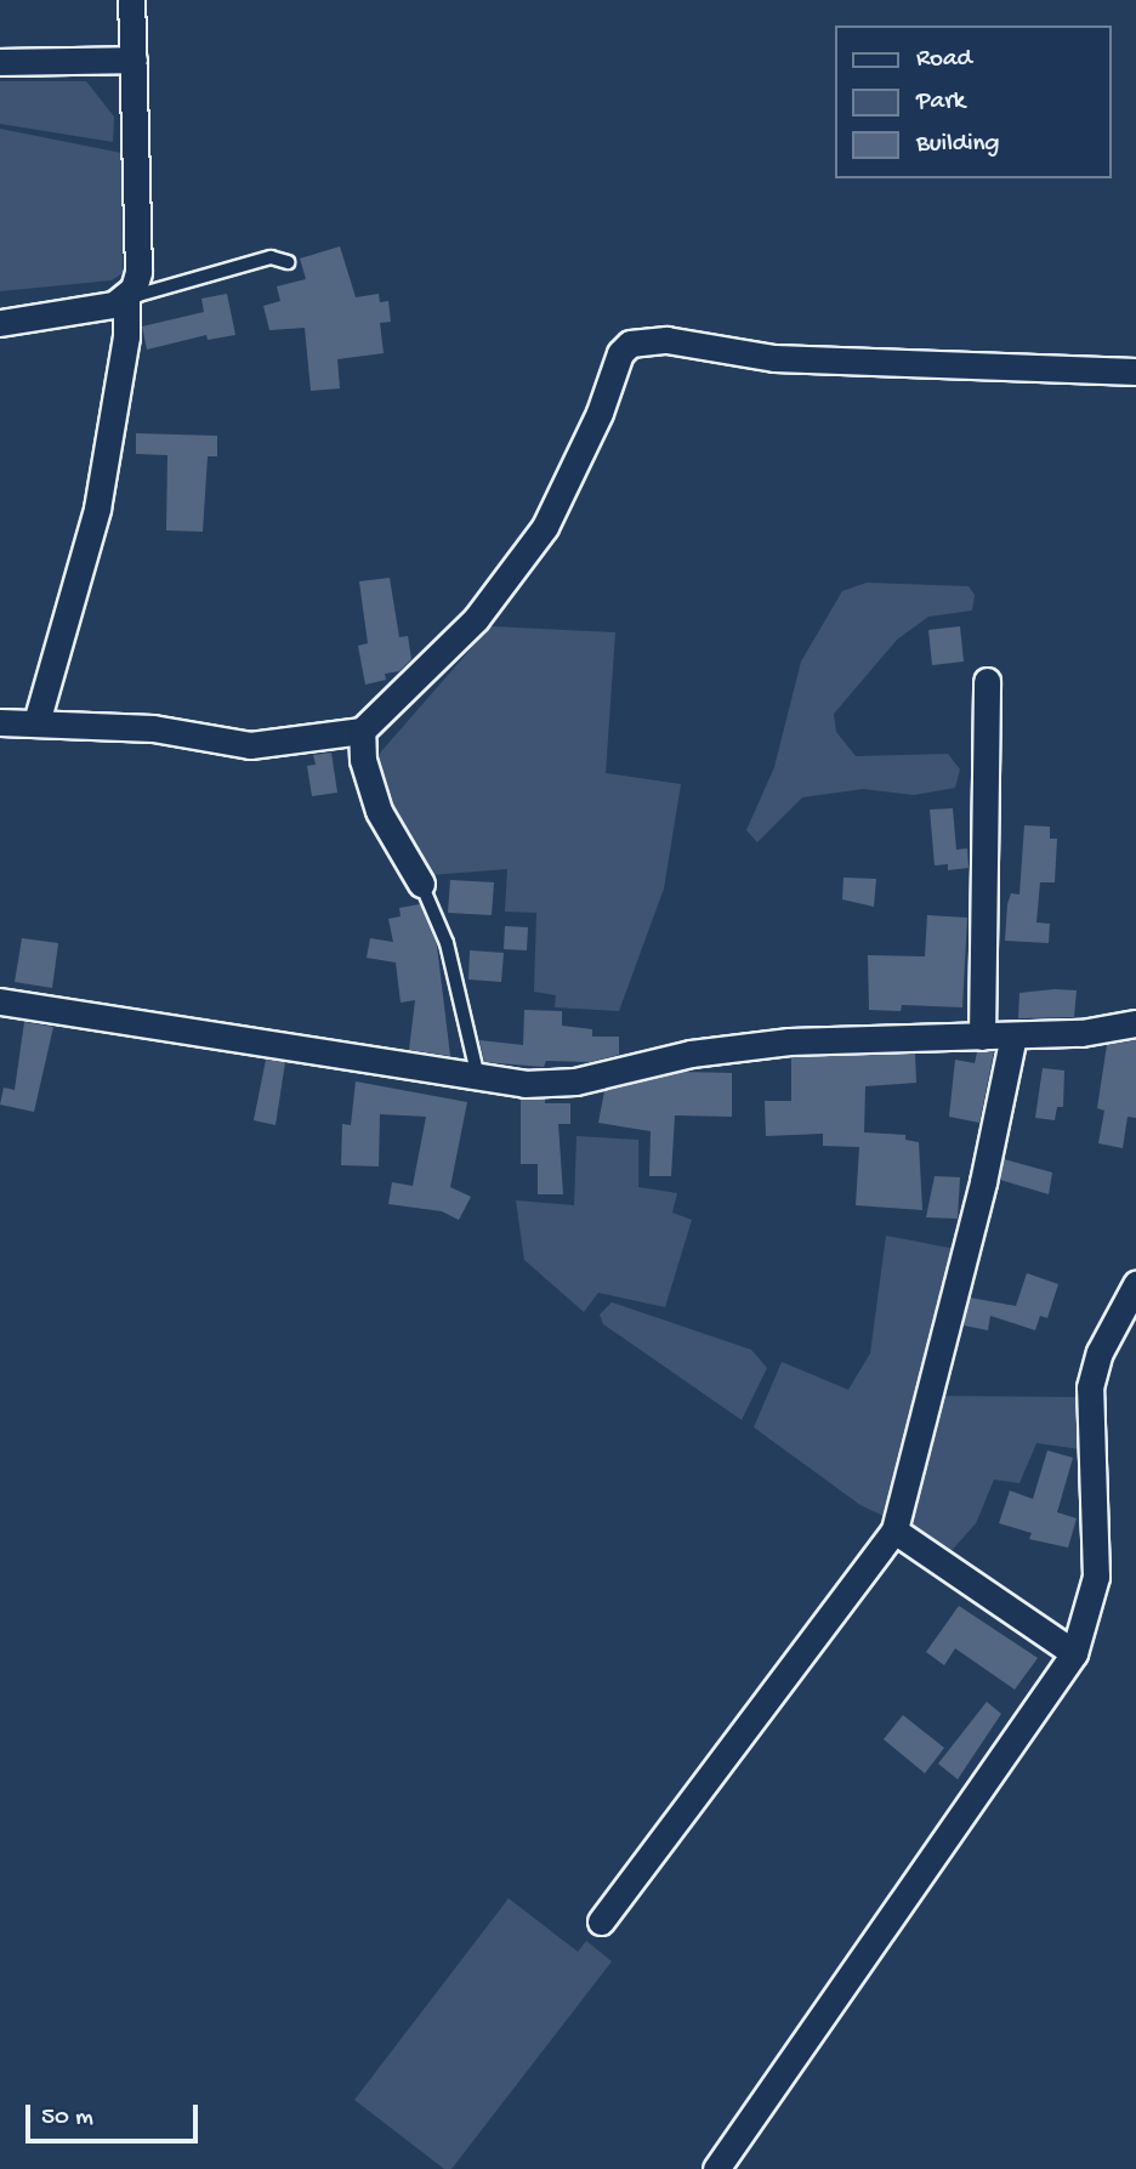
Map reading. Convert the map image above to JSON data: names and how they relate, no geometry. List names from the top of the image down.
{
  "legend": ["Road", "Park", "Building"],
  "scale_bar": "50 m"
}
